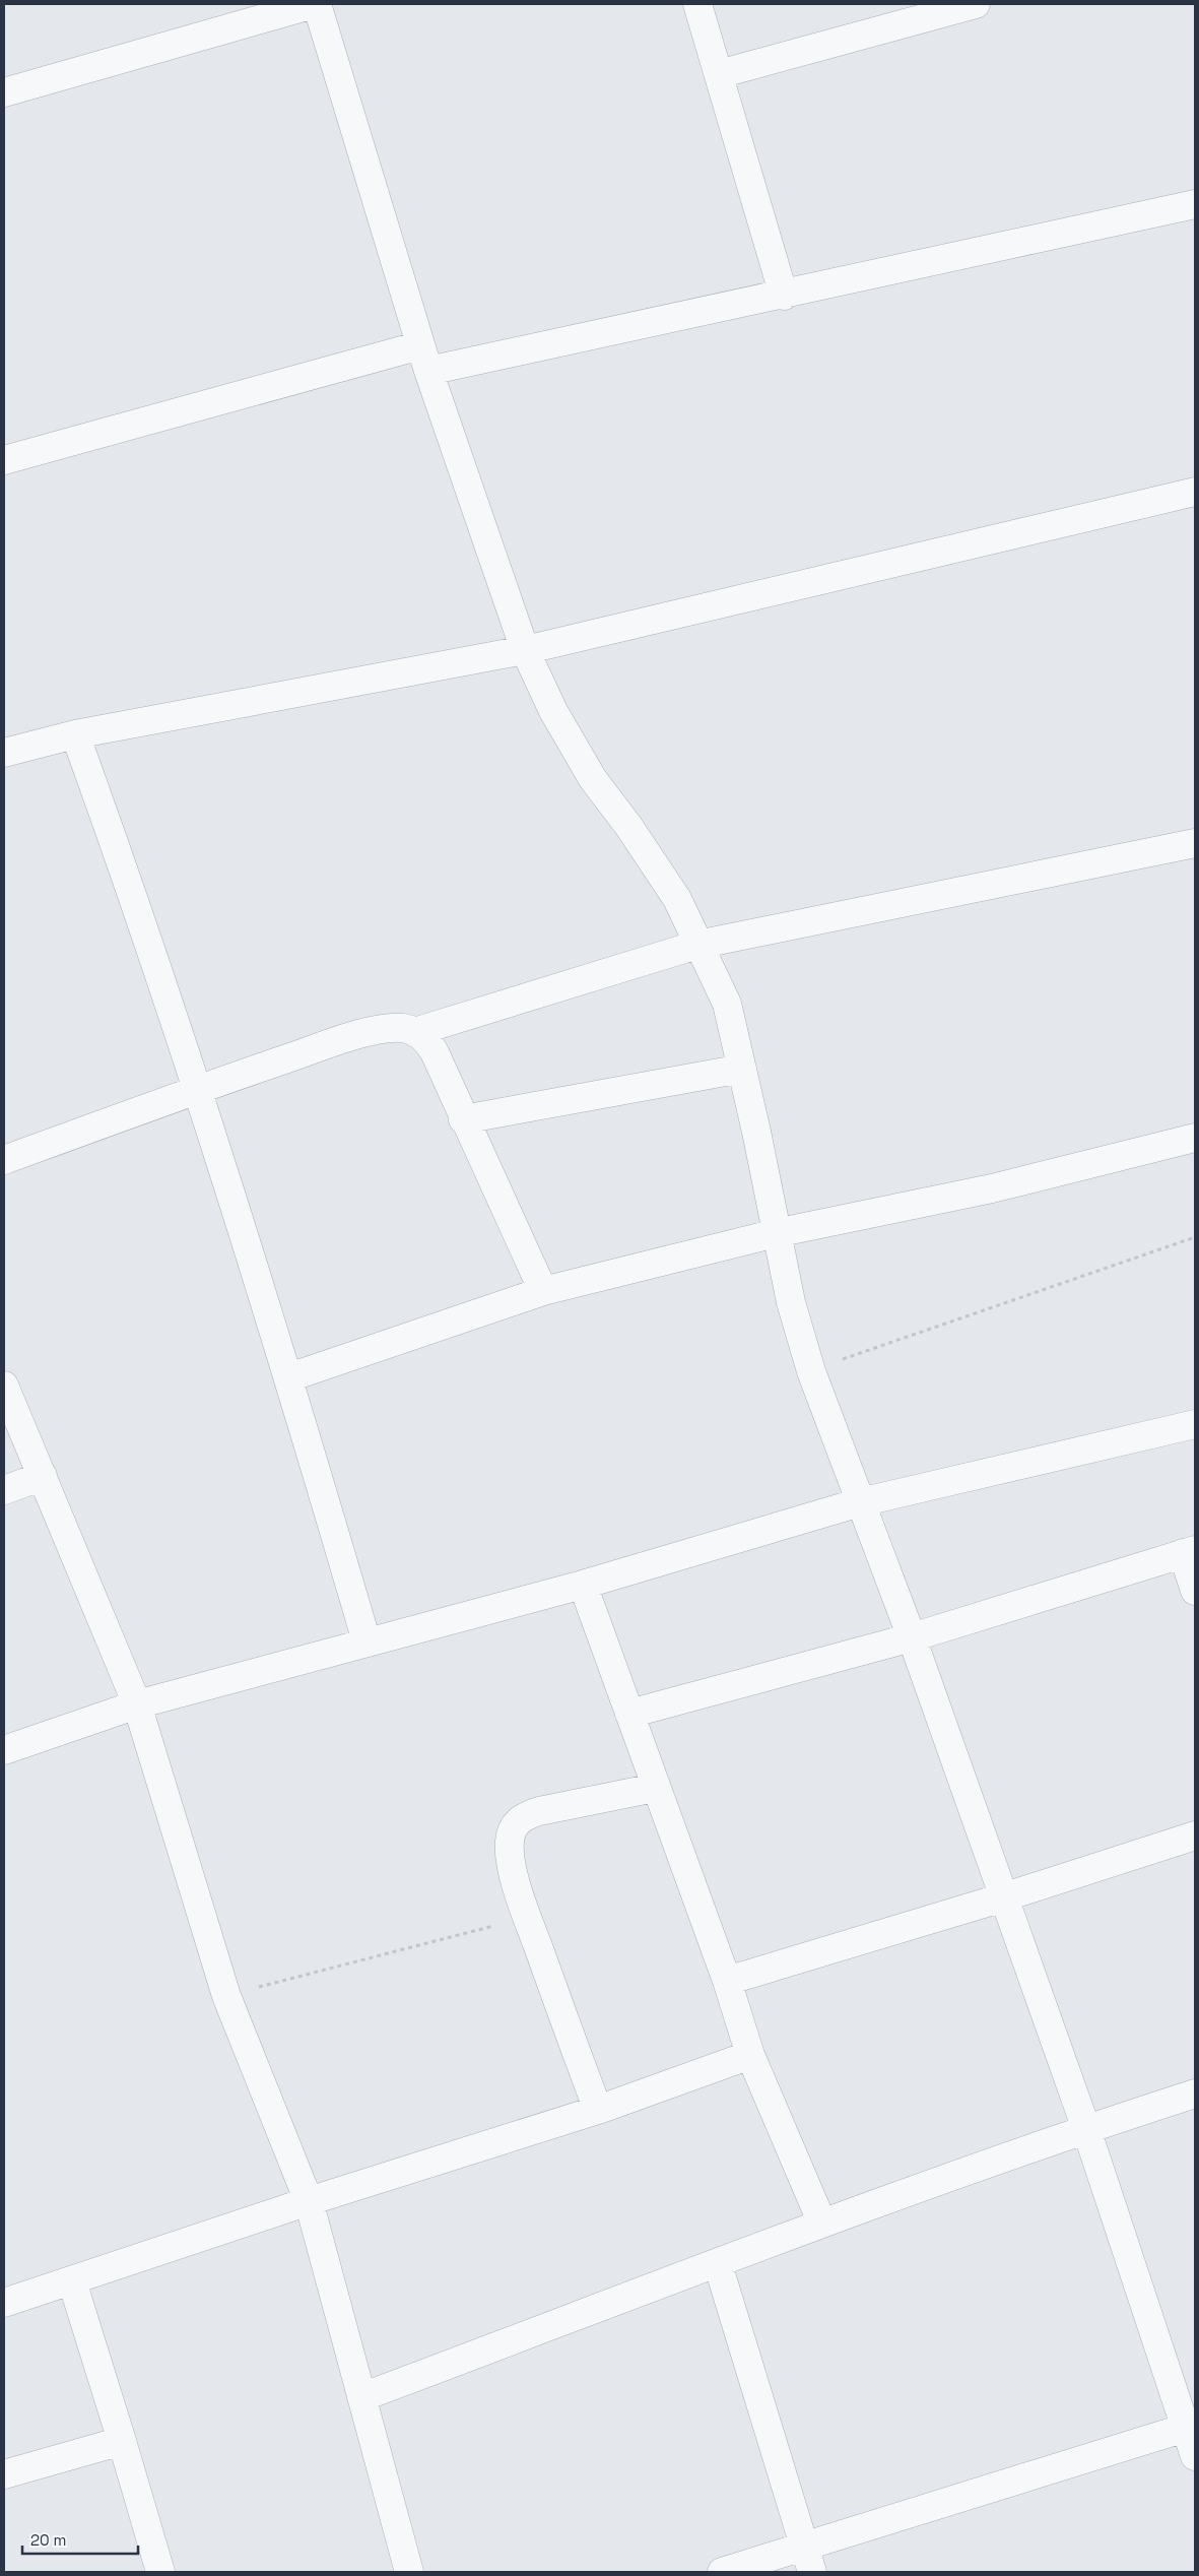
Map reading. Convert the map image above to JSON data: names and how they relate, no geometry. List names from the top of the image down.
{
  "scale_bar": "20 m"
}
